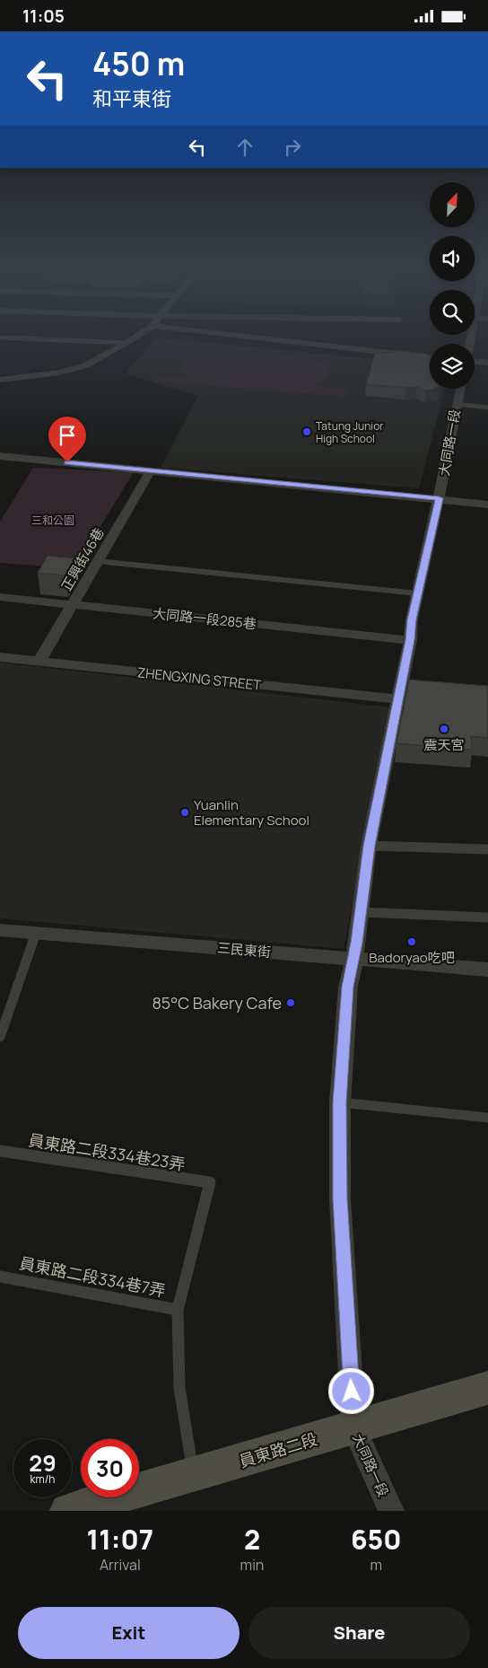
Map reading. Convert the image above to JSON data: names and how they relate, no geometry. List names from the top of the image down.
{
  "streets": {
    "street": [
      "大同路一段",
      "正興街46巷",
      "大同路一段285巷",
      "ZHENGXING STREET",
      "三民東街",
      "員東路二段"
    ],
    "lane": ["員東路二段334巷23弄", "員東路二段334巷7弄"]
  },
  "crossings": [
    ["大同路一段", "大同路一段285巷"],
    ["大同路一段", "ZHENGXING STREET"],
    ["大同路一段", "三民東街"],
    ["大同路一段", "員東路二段"],
    ["正興街46巷", "大同路一段285巷"],
    ["正興街46巷", "ZHENGXING STREET"],
    ["員東路二段334巷23弄", "員東路二段334巷7弄"]
  ],
  "parks": ["三和公園"],
  "places": [
    "Tatung Junior High School",
    "震天宮",
    "Yuanlin Elementary School",
    "Badoryao吃吧",
    "85°C Bakery Cafe"
  ],
  "north": "top right",
  "page": {
    "status": "11:05",
    "turn": ["450 m", "和平東街"],
    "speed": "29 km/h",
    "limit": "30",
    "eta": [
      "11:07",
      "Arrival",
      "2",
      "min",
      "650",
      "m"
    ],
    "buttons": ["Exit", "Share"]
  }
}
